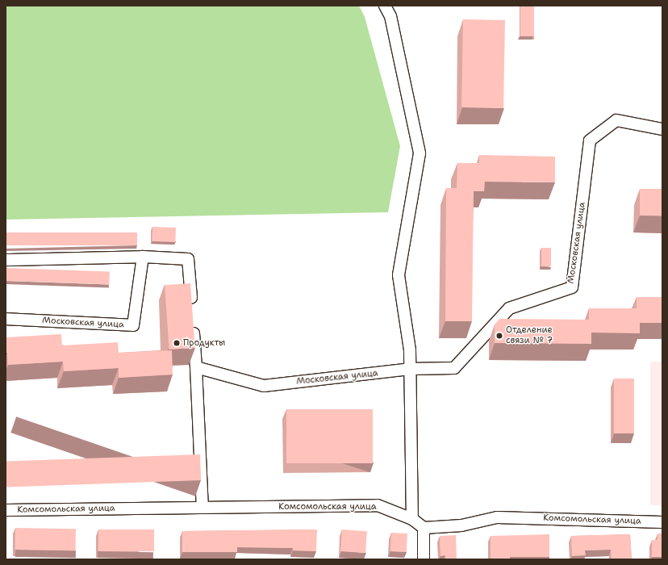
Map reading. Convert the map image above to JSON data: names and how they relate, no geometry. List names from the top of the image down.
{
  "streets": {
    "street": ["Московская улица", "Комсомольская улица"]
  },
  "places": ["Отделение связи № 7", "Продукты"]
}
